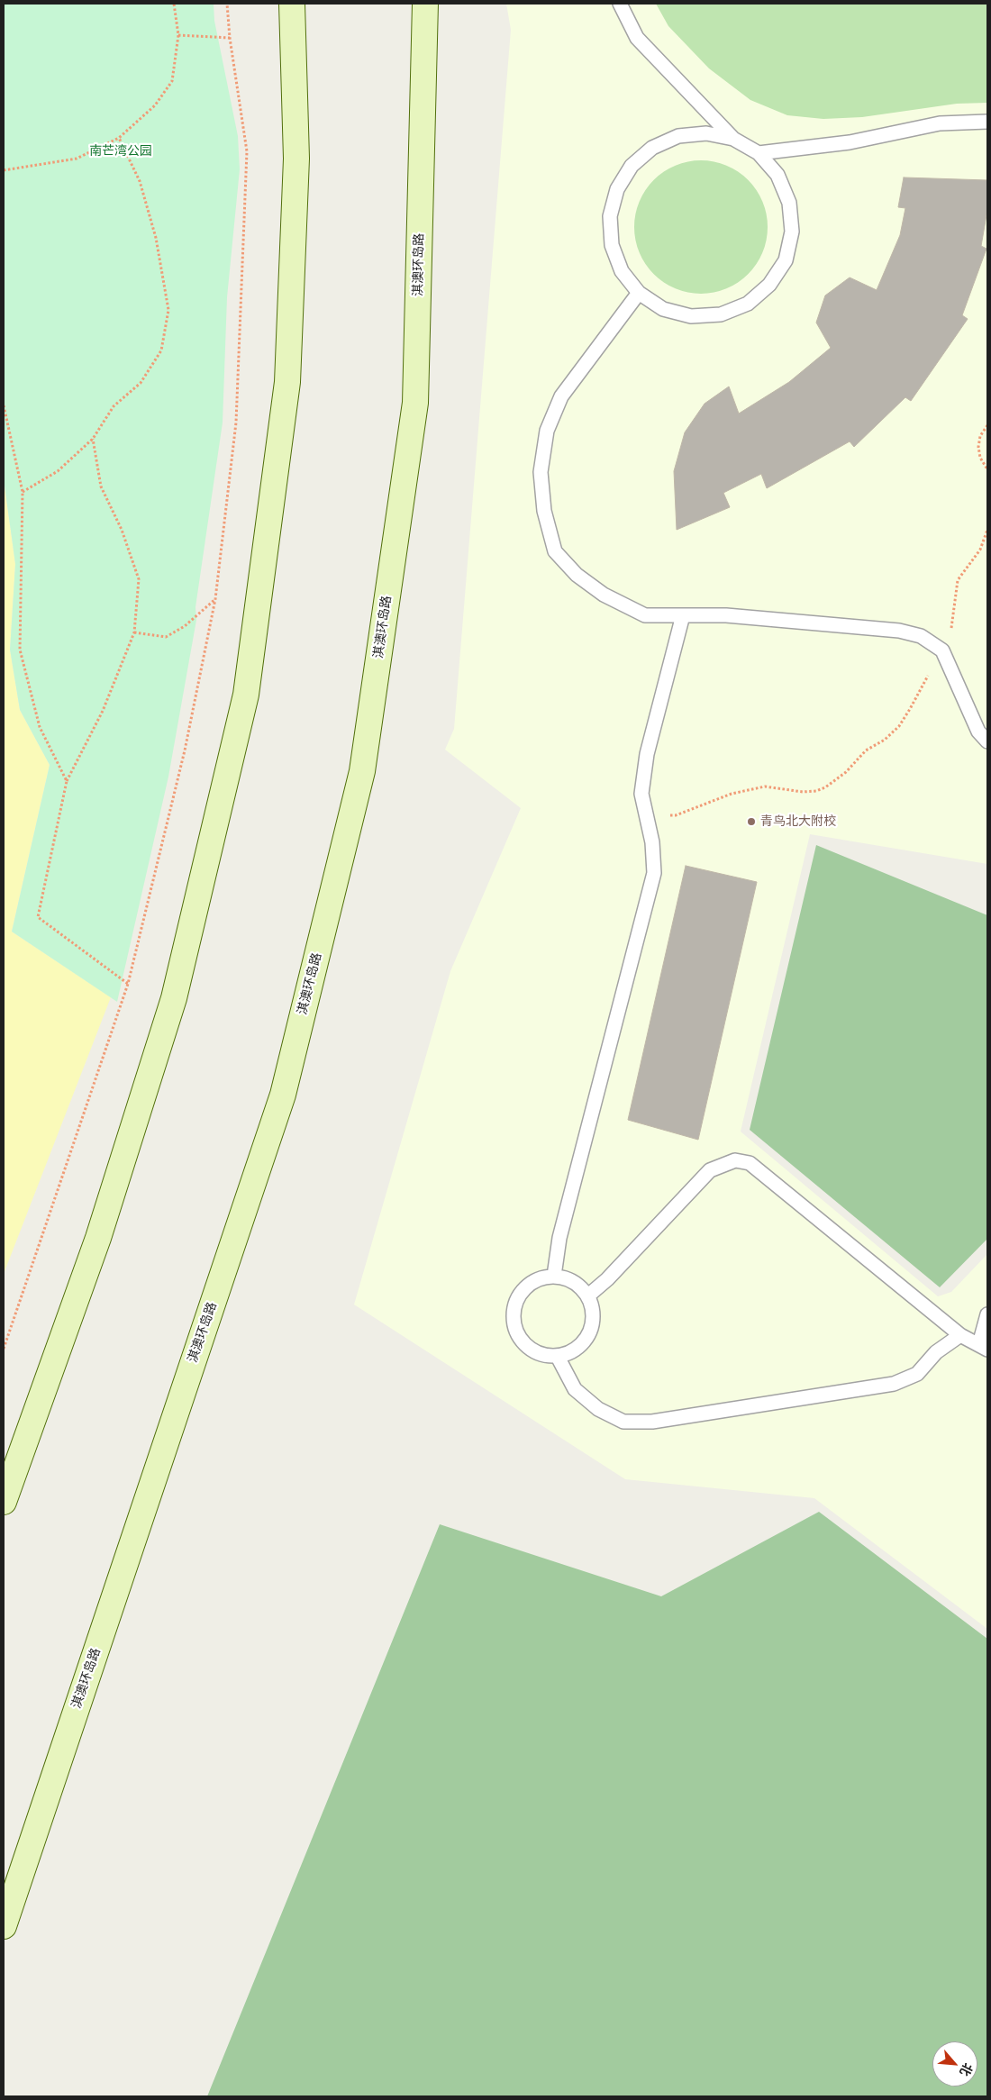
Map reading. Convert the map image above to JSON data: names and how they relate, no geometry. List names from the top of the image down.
{
  "streets": {
    "main road": ["淇澳环岛路"]
  },
  "parks": ["南芒湾公园"],
  "places": ["青鸟北大附校"],
  "north": "bottom right"
}
